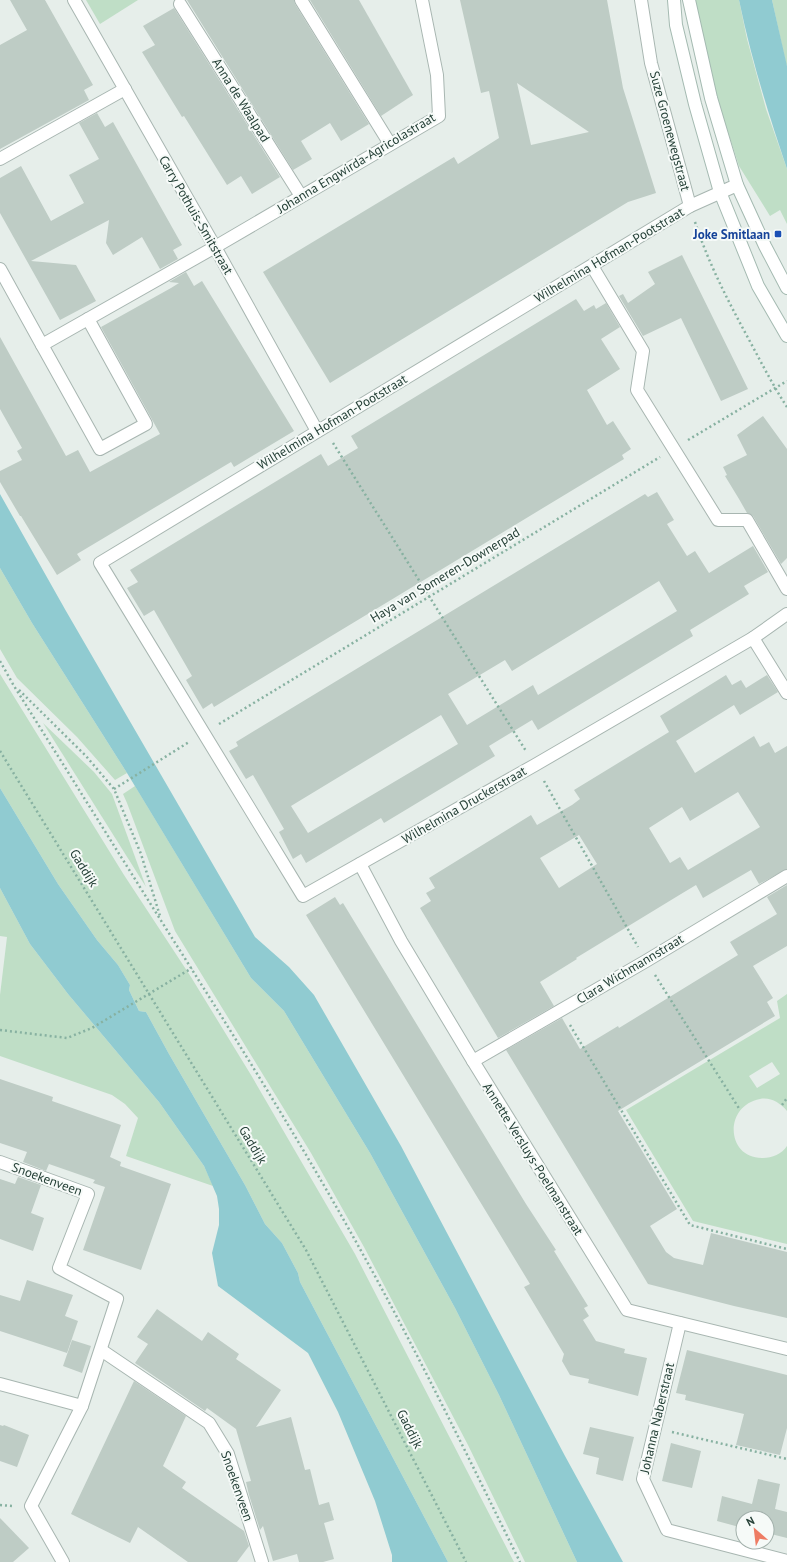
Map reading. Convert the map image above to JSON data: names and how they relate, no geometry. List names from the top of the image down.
{
  "streets": {
    "street": [
      "Anna de Waalpad",
      "Suze Groenewegstraat",
      "Johanna Engwirda-Agricolastraat",
      "Carry Pothuis-Smitstraat",
      "Wilhelmina Hofman-Pootstraat",
      "Wilhelmina Druckerstraat",
      "Clara Wichmannstraat",
      "Annette Versluys-Poelmanstraat",
      "Snoekenveen",
      "Johanna Naberstraat"
    ],
    "path": ["Haya van Someren-Downerpad", "Gaddijk"]
  },
  "crossings": [
    ["Anna de Waalpad", "Johanna Engwirda-Agricolastraat"],
    ["Suze Groenewegstraat", "Wilhelmina Hofman-Pootstraat"],
    ["Suze Groenewegstraat", "Haya van Someren-Downerpad"],
    ["Johanna Engwirda-Agricolastraat", "Carry Pothuis-Smitstraat"],
    ["Carry Pothuis-Smitstraat", "Wilhelmina Hofman-Pootstraat"],
    ["Wilhelmina Hofman-Pootstraat", "Haya van Someren-Downerpad"],
    ["Wilhelmina Hofman-Pootstraat", "Wilhelmina Druckerstraat"],
    ["Haya van Someren-Downerpad", "Wilhelmina Druckerstraat"],
    ["Wilhelmina Druckerstraat", "Annette Versluys-Poelmanstraat"],
    ["Clara Wichmannstraat", "Annette Versluys-Poelmanstraat"],
    ["Annette Versluys-Poelmanstraat", "Johanna Naberstraat"]
  ],
  "places": {
    "transit": ["Joke Smitlaan"]
  },
  "north": "top left"
}
